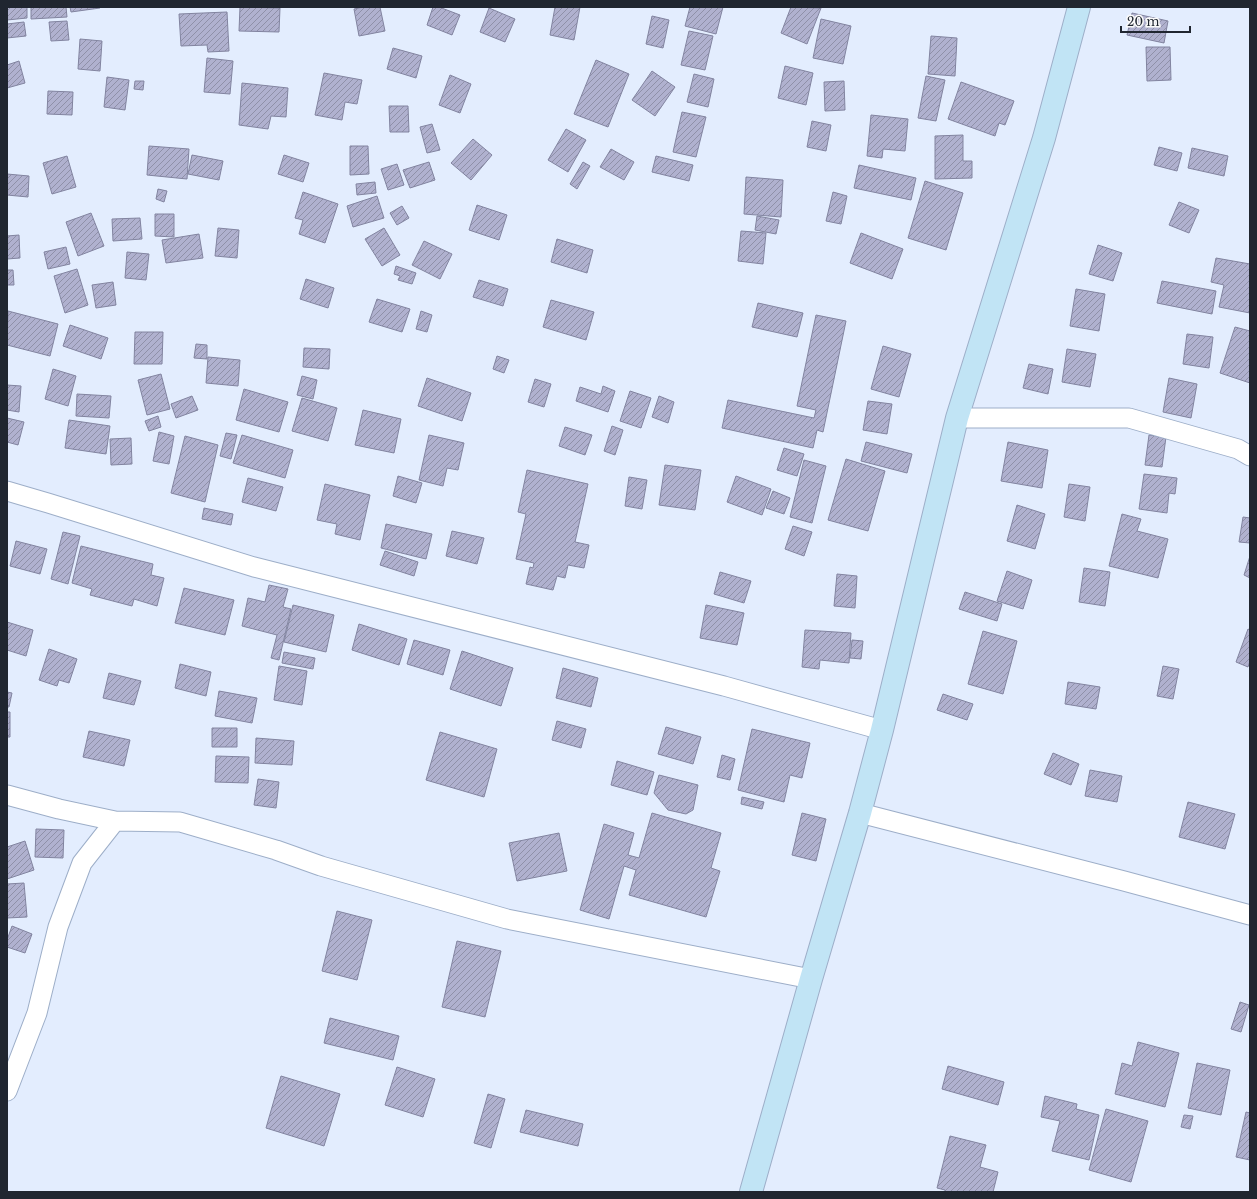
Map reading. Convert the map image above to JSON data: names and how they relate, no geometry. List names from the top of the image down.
{
  "scale_bar": "20 m"
}
